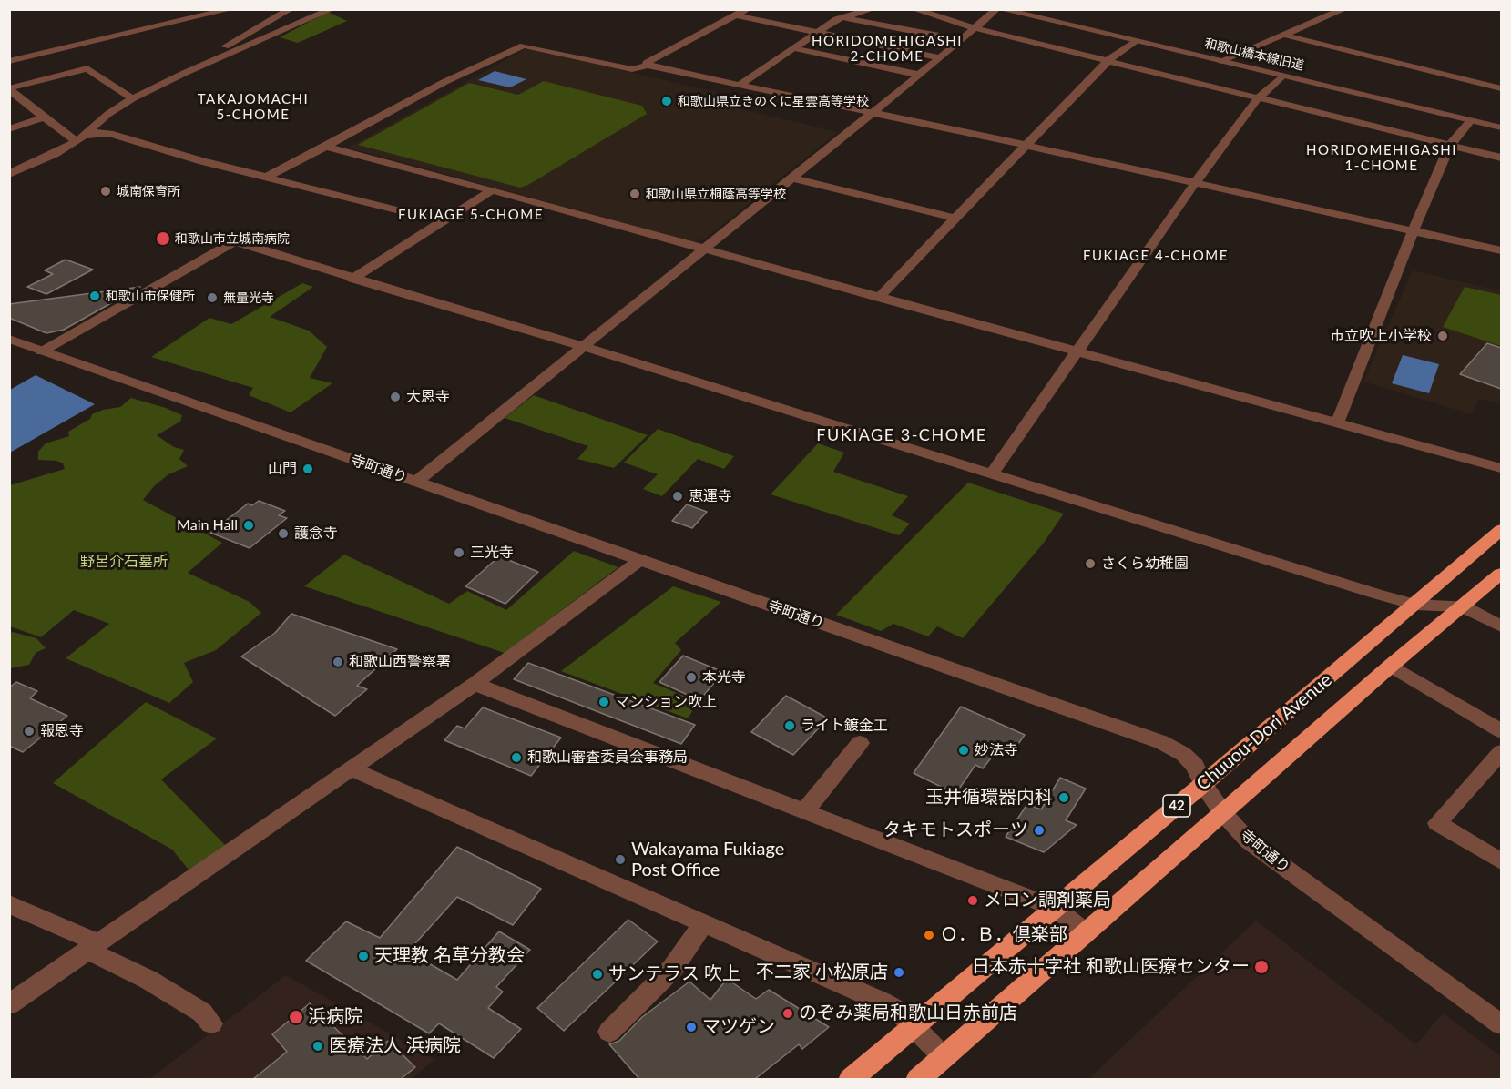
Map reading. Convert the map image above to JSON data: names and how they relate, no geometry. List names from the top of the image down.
{
  "streets": {
    "highway": ["Chuuou-Dori Avenue", "42"],
    "street": ["和歌山橋本線旧道", "寺町通り"]
  },
  "crossings": [
    ["寺町通り", "Chuuou-Dori Avenue"]
  ],
  "districts": [
    "HORIDOMEHIGASHI 2-CHOME",
    "TAKAJOMACHI 5-CHOME",
    "HORIDOMEHIGASHI 1-CHOME",
    "FUKIAGE 5-CHOME",
    "FUKIAGE 4-CHOME",
    "FUKIAGE 3-CHOME"
  ],
  "parks": ["野呂介石墓所"],
  "places": [
    "和歌山県立きのくに星雲高等学校",
    "城南保育所",
    "和歌山県立桐蔭高等学校",
    "和歌山市立城南病院",
    "和歌山市保健所",
    "無量光寺",
    "市立吹上小学校",
    "大恩寺",
    "山門",
    "恵運寺",
    "Main Hall",
    "護念寺",
    "三光寺",
    "さくら幼稚園",
    "和歌山西警察署",
    "本光寺",
    "マンション吹上",
    "ライト鍍金工",
    "報恩寺",
    "妙法寺",
    "和歌山審査委員会事務局",
    "玉井循環器内科",
    "タキモトスポーツ",
    "Wakayama Fukiage Post Office",
    "メロン調剤薬局",
    "Ｏ．Ｂ．倶楽部",
    "天理教 名草分教会",
    "日本赤十字社 和歌山医療センター",
    "不二家 小松原店",
    "サンテラス 吹上",
    "のぞみ薬局和歌山日赤前店",
    "浜病院",
    "マツゲン",
    "医療法人 浜病院"
  ]
}
